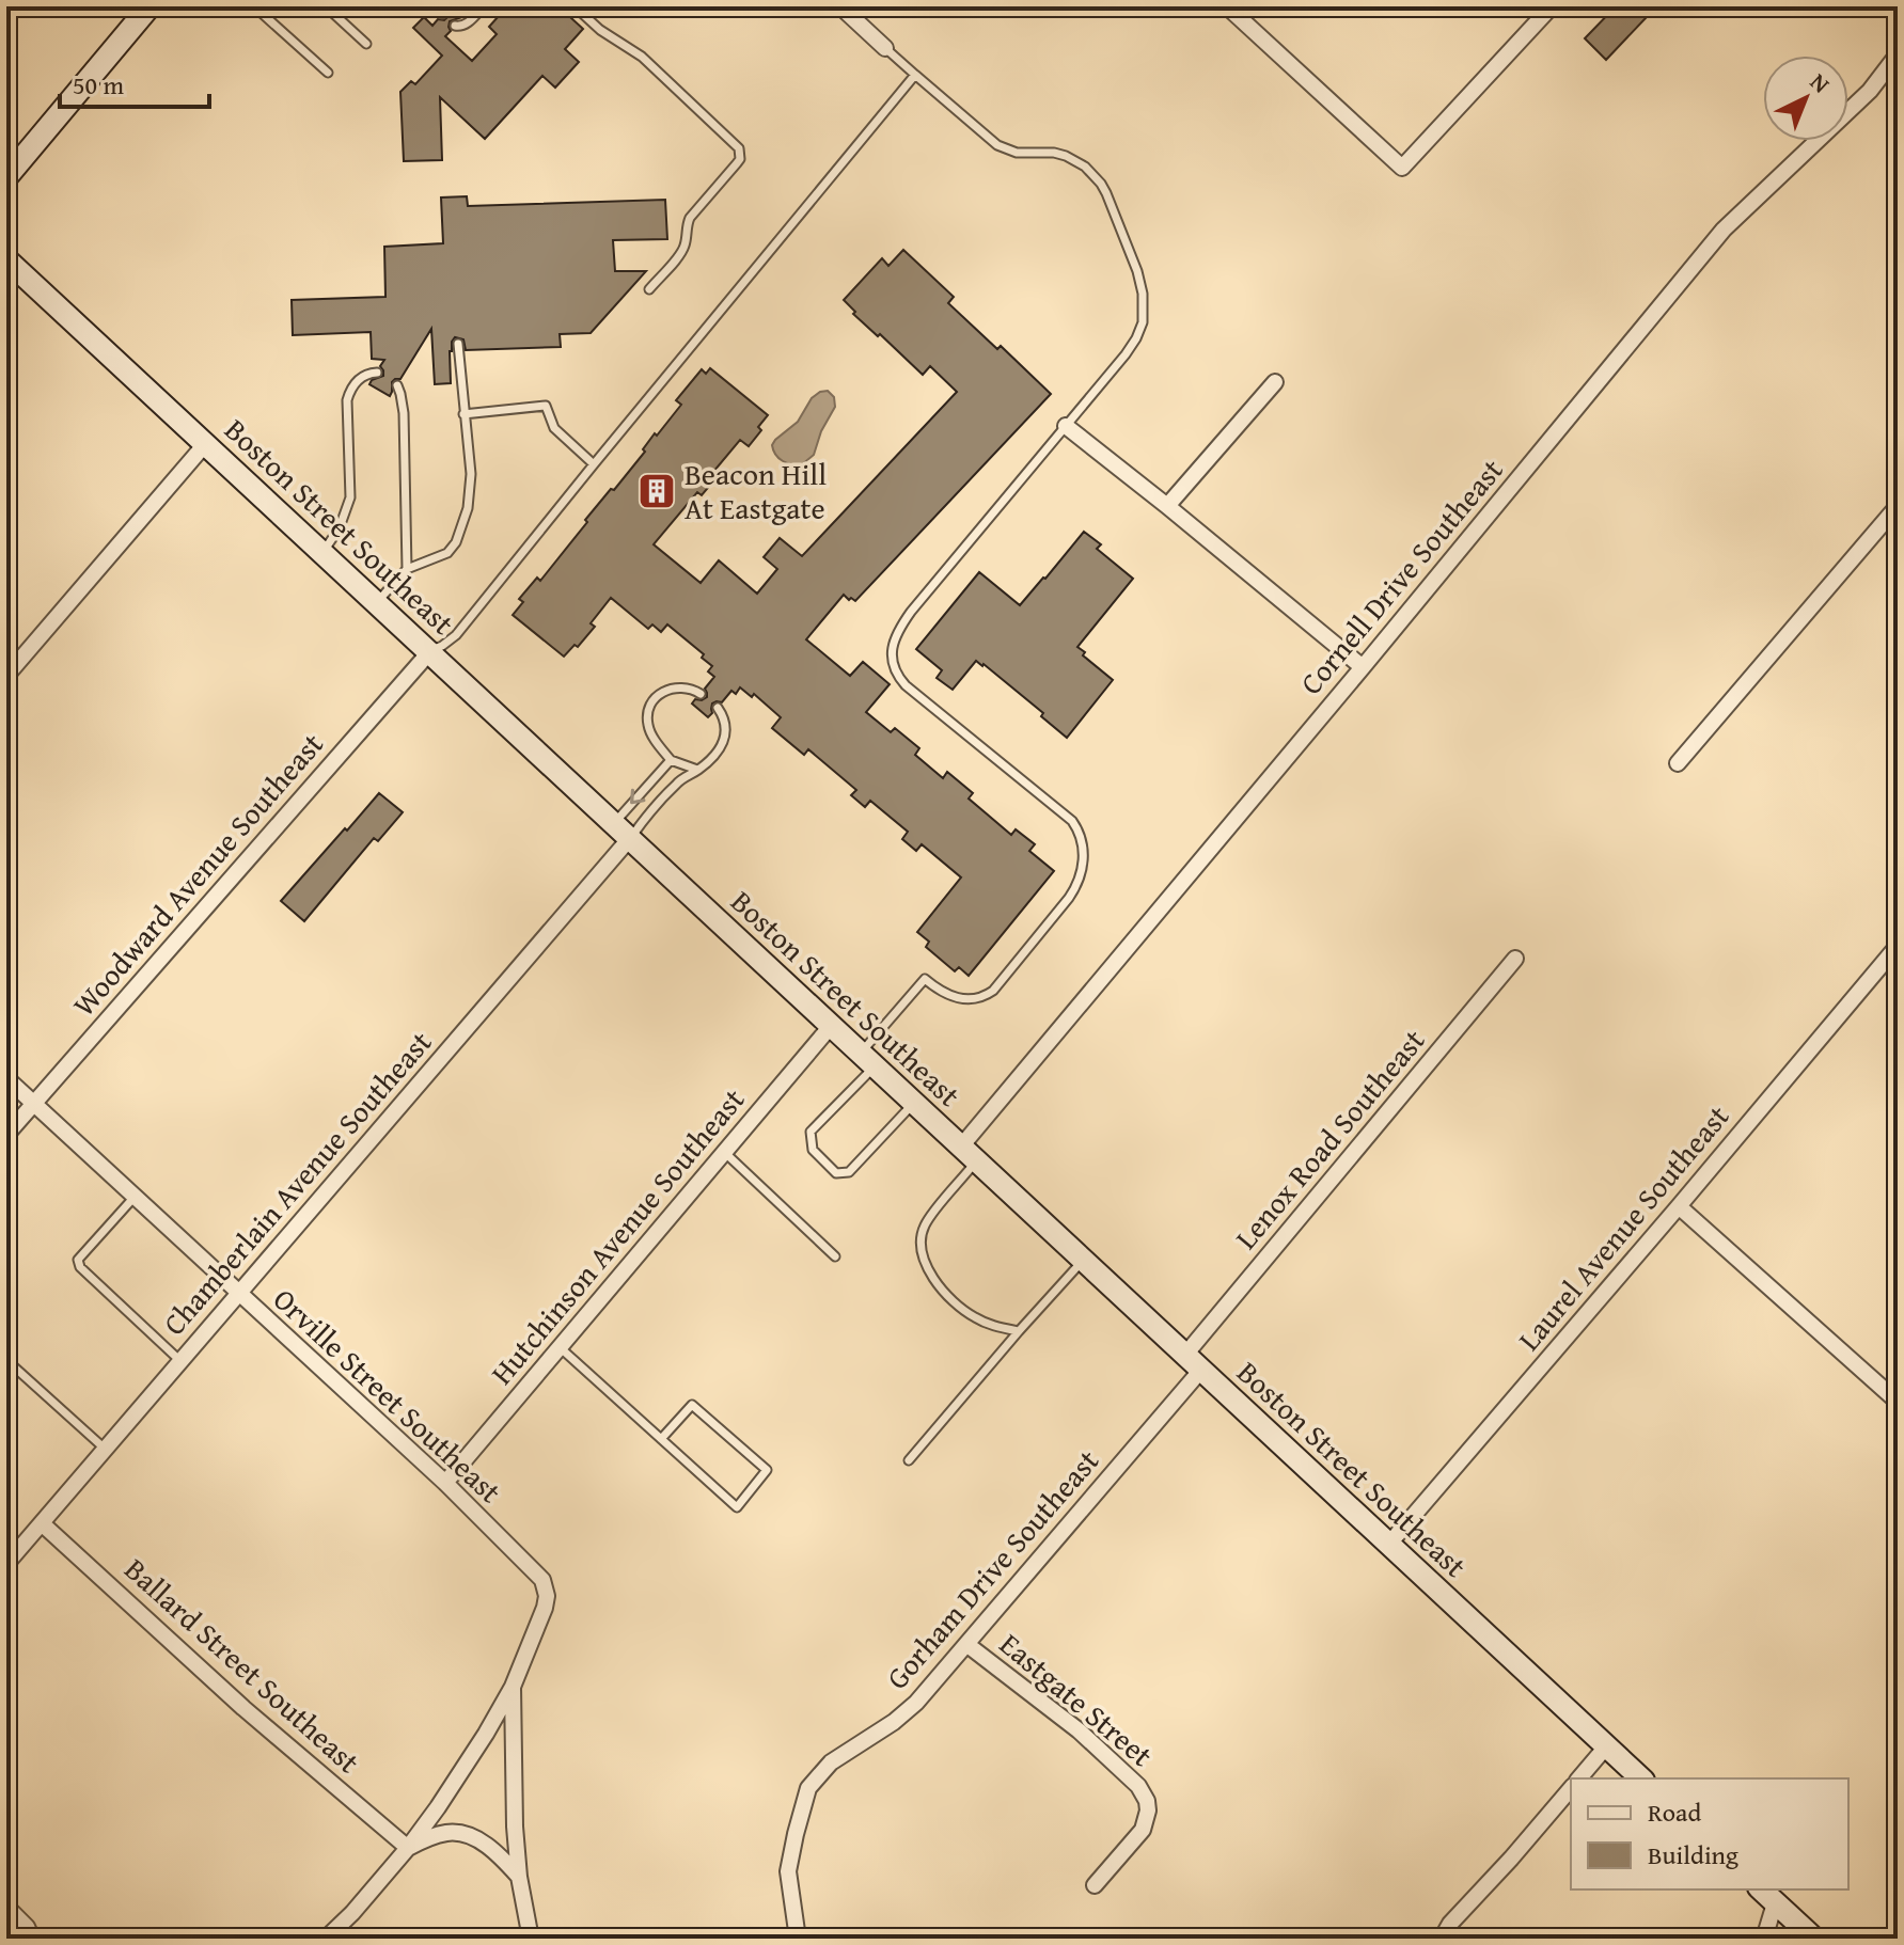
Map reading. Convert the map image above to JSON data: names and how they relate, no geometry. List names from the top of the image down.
{
  "streets": {
    "street": [
      "Boston Street Southeast",
      "Cornell Drive Southeast",
      "Woodward Avenue Southeast",
      "Lenox Road Southeast",
      "Chamberlain Avenue Southeast",
      "Laurel Avenue Southeast",
      "Hutchinson Avenue Southeast",
      "Orville Street Southeast",
      "Gorham Drive Southeast",
      "Ballard Street Southeast",
      "Eastgate Street"
    ]
  },
  "crossings": [
    ["Boston Street Southeast", "Cornell Drive Southeast"],
    ["Boston Street Southeast", "Woodward Avenue Southeast"],
    ["Boston Street Southeast", "Lenox Road Southeast"],
    ["Boston Street Southeast", "Chamberlain Avenue Southeast"],
    ["Boston Street Southeast", "Laurel Avenue Southeast"],
    ["Boston Street Southeast", "Hutchinson Avenue Southeast"],
    ["Boston Street Southeast", "Gorham Drive Southeast"],
    ["Woodward Avenue Southeast", "Orville Street Southeast"],
    ["Lenox Road Southeast", "Gorham Drive Southeast"],
    ["Chamberlain Avenue Southeast", "Orville Street Southeast"],
    ["Chamberlain Avenue Southeast", "Ballard Street Southeast"],
    ["Hutchinson Avenue Southeast", "Orville Street Southeast"],
    ["Gorham Drive Southeast", "Eastgate Street"]
  ],
  "places": {
    "building": ["Beacon Hill At Eastgate"]
  },
  "legend": ["Road", "Building"],
  "scale_bar": "50 m",
  "north": "top right"
}
